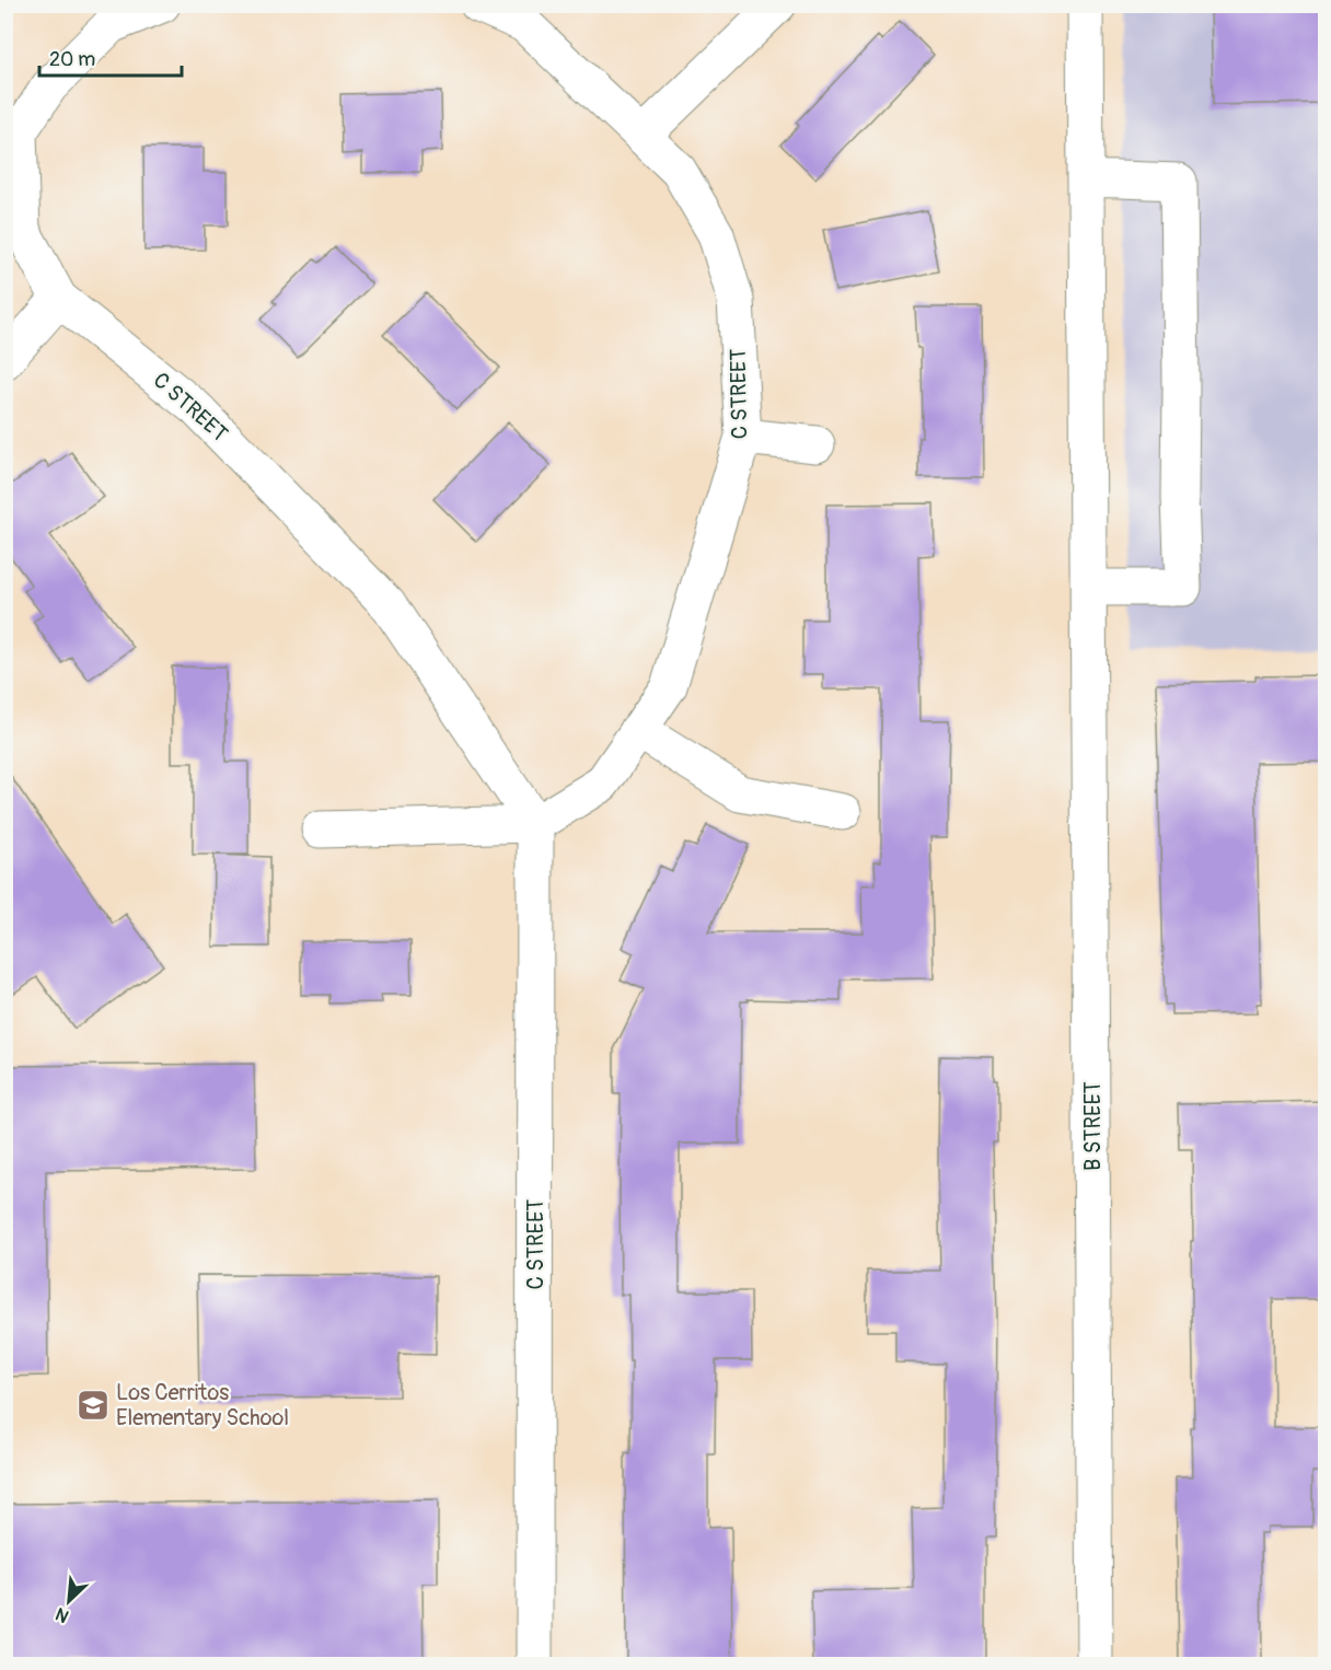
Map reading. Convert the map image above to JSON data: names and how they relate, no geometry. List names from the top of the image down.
{
  "streets": {
    "street": ["C STREET", "B STREET"]
  },
  "places": {
    "school or university": ["Los Cerritos Elementary School"]
  },
  "scale_bar": "20 m",
  "north": "bottom left"
}
